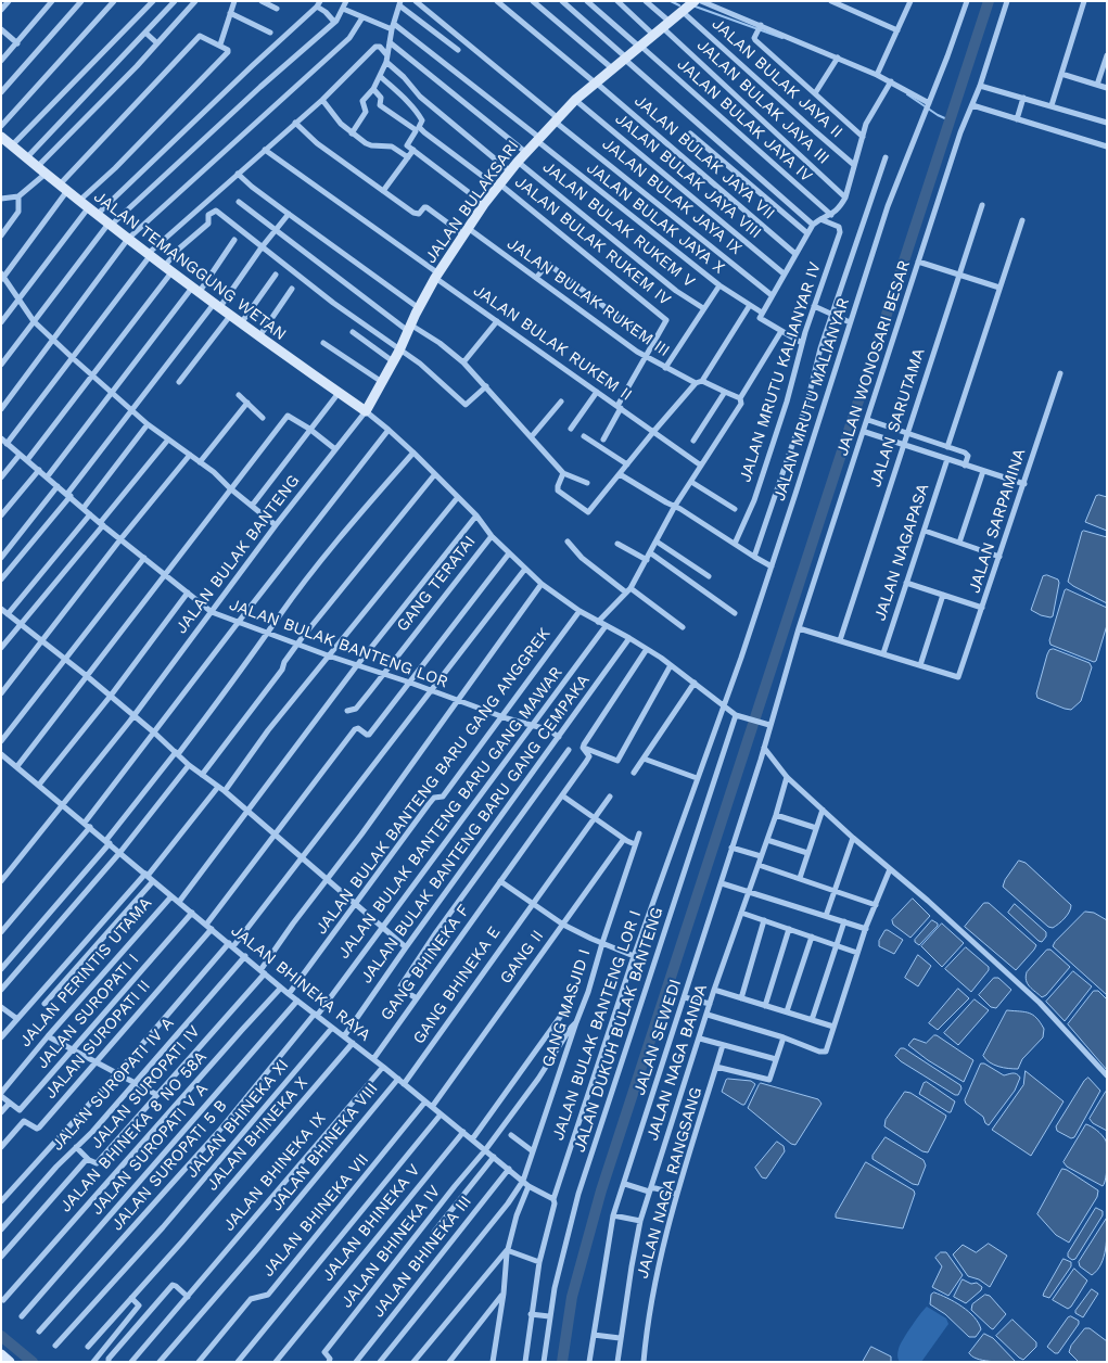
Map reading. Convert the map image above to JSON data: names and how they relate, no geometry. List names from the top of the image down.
{
  "streets": {
    "street": [
      "JALAN BULAK JAYA II",
      "JALAN BULAK JAYA III",
      "JALAN BULAK JAYA IV",
      "JALAN BULAK JAYA VII",
      "JALAN BULAK JAYA VIII",
      "JALAN BULAK JAYA IX",
      "JALAN BULAKSARI",
      "JALAN BULAK JAYA X",
      "JALAN BULAK RUKEM V",
      "JALAN BULAK RUKEM IV",
      "JALAN TEMANGGUNG WETAN",
      "JALAN BULAK RUKEM III",
      "JALAN BULAK RUKEM II",
      "JALAN WONOSARI BESAR",
      "JALAN MRUTU KALIANYAR IV",
      "JALAN MRUTU MALIANYAR",
      "JALAN SARUTAMA",
      "JALAN SARPAMINA",
      "JALAN NAGAPASA",
      "JALAN BULAK BANTENG",
      "GANG TERATAI",
      "JALAN BULAK BANTENG LOR",
      "JALAN BULAK BANTENG BARU GANG ANGGREK",
      "JALAN BULAK BANTENG BARU GANG MAWAR",
      "JALAN BULAK BANTENG BARU GANG CEMPAKA",
      "GANG II",
      "GANG BHINEKA F",
      "JALAN PERINTIS UTAMA",
      "JALAN BHINEKA RAYA",
      "GANG BHINEKA E",
      "GANG MASJID I",
      "JALAN SUROPATI I",
      "JALAN BULAK BANTENG LOR I",
      "JALAN DUKUH BULAK BANTENG",
      "JALAN SEWEDI",
      "JALAN SUROPATI II",
      "JALAN NAGA BANDA",
      "JALAN SUROPATI IV A",
      "JALAN SUROPATI IV",
      "JALAN BHINEKA XI",
      "JALAN BHINEKA 8 NO 58A",
      "JALAN BHINEKA X",
      "JALAN BHINEKA VIII",
      "JALAN SUROPATI V A",
      "JALAN SUROPATI 5 B",
      "JALAN BHINEKA IX",
      "JALAN NAGA RANGSANG",
      "JALAN BHINEKA VII",
      "JALAN BHINEKA V",
      "JALAN BHINEKA IV",
      "JALAN BHINEKA III"
    ]
  },
  "crossings": [
    ["JALAN BULAK JAYA II", "JALAN BULAKSARI"],
    ["JALAN BULAK JAYA III", "JALAN BULAKSARI"],
    ["JALAN BULAK JAYA IV", "JALAN BULAKSARI"],
    ["JALAN BULAK JAYA VII", "JALAN BULAKSARI"],
    ["JALAN BULAK JAYA VIII", "JALAN BULAKSARI"],
    ["JALAN BULAK JAYA IX", "JALAN BULAKSARI"],
    ["JALAN BULAKSARI", "JALAN BULAK JAYA X"],
    ["JALAN BULAKSARI", "JALAN BULAK RUKEM V"],
    ["JALAN BULAKSARI", "JALAN BULAK RUKEM IV"],
    ["JALAN BULAKSARI", "JALAN TEMANGGUNG WETAN"],
    ["JALAN BULAKSARI", "JALAN BULAK RUKEM III"],
    ["JALAN BULAKSARI", "JALAN BULAK RUKEM II"],
    ["JALAN BULAKSARI", "JALAN BULAK BANTENG"],
    ["JALAN TEMANGGUNG WETAN", "JALAN BULAK BANTENG"],
    ["JALAN WONOSARI BESAR", "JALAN SEWEDI"],
    ["JALAN MRUTU MALIANYAR", "JALAN BULAK BANTENG LOR I"],
    ["JALAN BULAK BANTENG", "JALAN BULAK BANTENG LOR"],
    ["JALAN BULAK BANTENG", "JALAN BHINEKA RAYA"],
    ["GANG TERATAI", "JALAN BULAK BANTENG LOR"],
    ["JALAN BULAK BANTENG LOR", "JALAN BULAK BANTENG BARU GANG ANGGREK"],
    ["JALAN BULAK BANTENG LOR", "JALAN BULAK BANTENG BARU GANG MAWAR"],
    ["JALAN BULAK BANTENG LOR", "JALAN BULAK BANTENG BARU GANG CEMPAKA"],
    ["JALAN BULAK BANTENG LOR", "JALAN SUROPATI II"],
    ["JALAN BULAK BANTENG LOR", "JALAN SUROPATI IV"],
    ["JALAN BULAK BANTENG BARU GANG ANGGREK", "JALAN BHINEKA RAYA"],
    ["JALAN BULAK BANTENG BARU GANG MAWAR", "JALAN BHINEKA RAYA"],
    ["JALAN BULAK BANTENG BARU GANG MAWAR", "JALAN SUROPATI 5 B"],
    ["JALAN BULAK BANTENG BARU GANG CEMPAKA", "JALAN BHINEKA RAYA"],
    ["GANG II", "JALAN BHINEKA RAYA"],
    ["GANG BHINEKA F", "JALAN BHINEKA RAYA"],
    ["JALAN PERINTIS UTAMA", "JALAN BHINEKA RAYA"],
    ["JALAN BHINEKA RAYA", "GANG BHINEKA E"],
    ["JALAN BHINEKA RAYA", "GANG MASJID I"],
    ["JALAN BHINEKA RAYA", "JALAN SUROPATI I"],
    ["JALAN BHINEKA RAYA", "JALAN BULAK BANTENG LOR I"],
    ["JALAN BHINEKA RAYA", "JALAN SUROPATI II"],
    ["JALAN BHINEKA RAYA", "JALAN SUROPATI IV A"],
    ["JALAN BHINEKA RAYA", "JALAN SUROPATI IV"],
    ["JALAN BHINEKA RAYA", "JALAN BHINEKA XI"],
    ["JALAN BHINEKA RAYA", "JALAN BHINEKA 8 NO 58A"],
    ["JALAN BHINEKA RAYA", "JALAN BHINEKA X"],
    ["JALAN BHINEKA RAYA", "JALAN BHINEKA VIII"],
    ["JALAN BHINEKA RAYA", "JALAN SUROPATI V A"],
    ["JALAN BHINEKA RAYA", "JALAN SUROPATI 5 B"],
    ["JALAN BHINEKA RAYA", "JALAN BHINEKA IX"],
    ["JALAN BHINEKA RAYA", "JALAN BHINEKA VII"],
    ["JALAN BHINEKA RAYA", "JALAN BHINEKA V"],
    ["JALAN BHINEKA RAYA", "JALAN BHINEKA IV"],
    ["JALAN BHINEKA RAYA", "JALAN BHINEKA III"]
  ]
}
